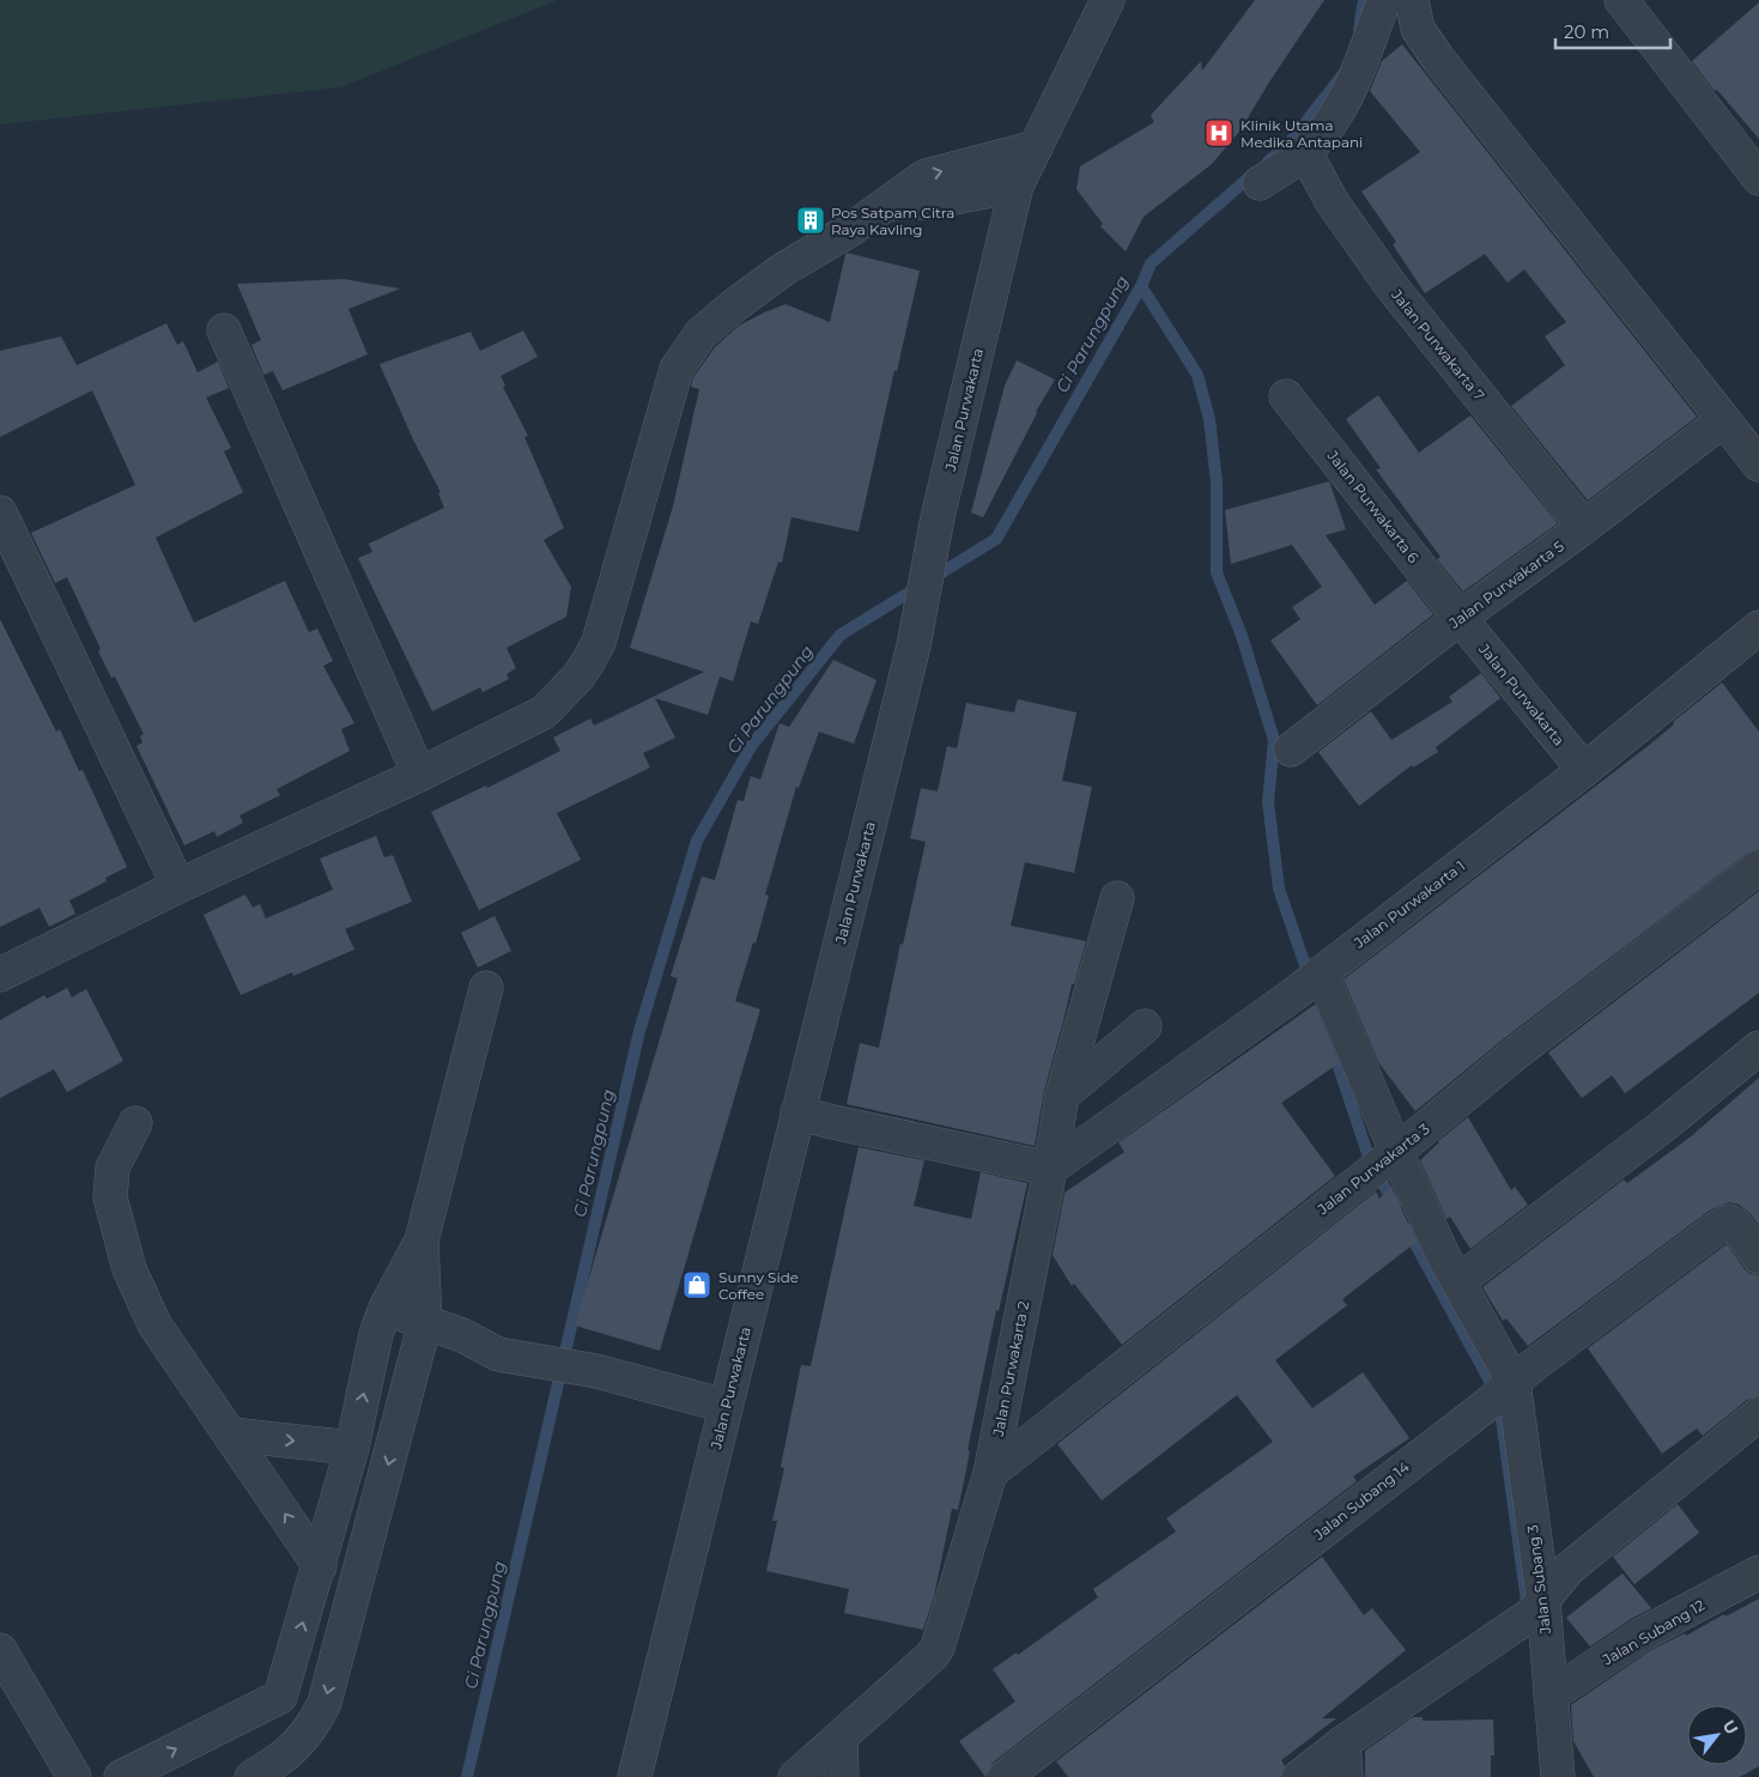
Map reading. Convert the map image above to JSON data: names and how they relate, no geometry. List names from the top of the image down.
{
  "streets": {
    "street": [
      "Jalan Purwakarta 7",
      "Jalan Purwakarta",
      "Jalan Purwakarta 6",
      "Jalan Purwakarta 5",
      "Jalan Purwakarta 1",
      "Jalan Purwakarta 3",
      "Jalan Purwakarta 2",
      "Jalan Subang 14",
      "Jalan Subang 3",
      "Jalan Subang 12"
    ]
  },
  "crossings": [
    ["Jalan Purwakarta 7", "Jalan Purwakarta 5"],
    ["Jalan Purwakarta", "Jalan Purwakarta 6"],
    ["Jalan Purwakarta", "Jalan Purwakarta 5"],
    ["Jalan Purwakarta", "Jalan Purwakarta 1"],
    ["Jalan Purwakarta 6", "Jalan Purwakarta 5"],
    ["Jalan Purwakarta 1", "Jalan Purwakarta 2"],
    ["Jalan Purwakarta 3", "Jalan Purwakarta 2"],
    ["Jalan Subang 14", "Jalan Subang 3"],
    ["Jalan Subang 3", "Jalan Subang 12"]
  ],
  "water": ["Ci Parungpung"],
  "places": {
    "hospital": ["Klinik Utama Medika Antapani"],
    "building": ["Pos Satpam Citra Raya Kavling"],
    "shop": ["Sunny Side Coffee"]
  },
  "scale_bar": "20 m",
  "north": "top right"
}
